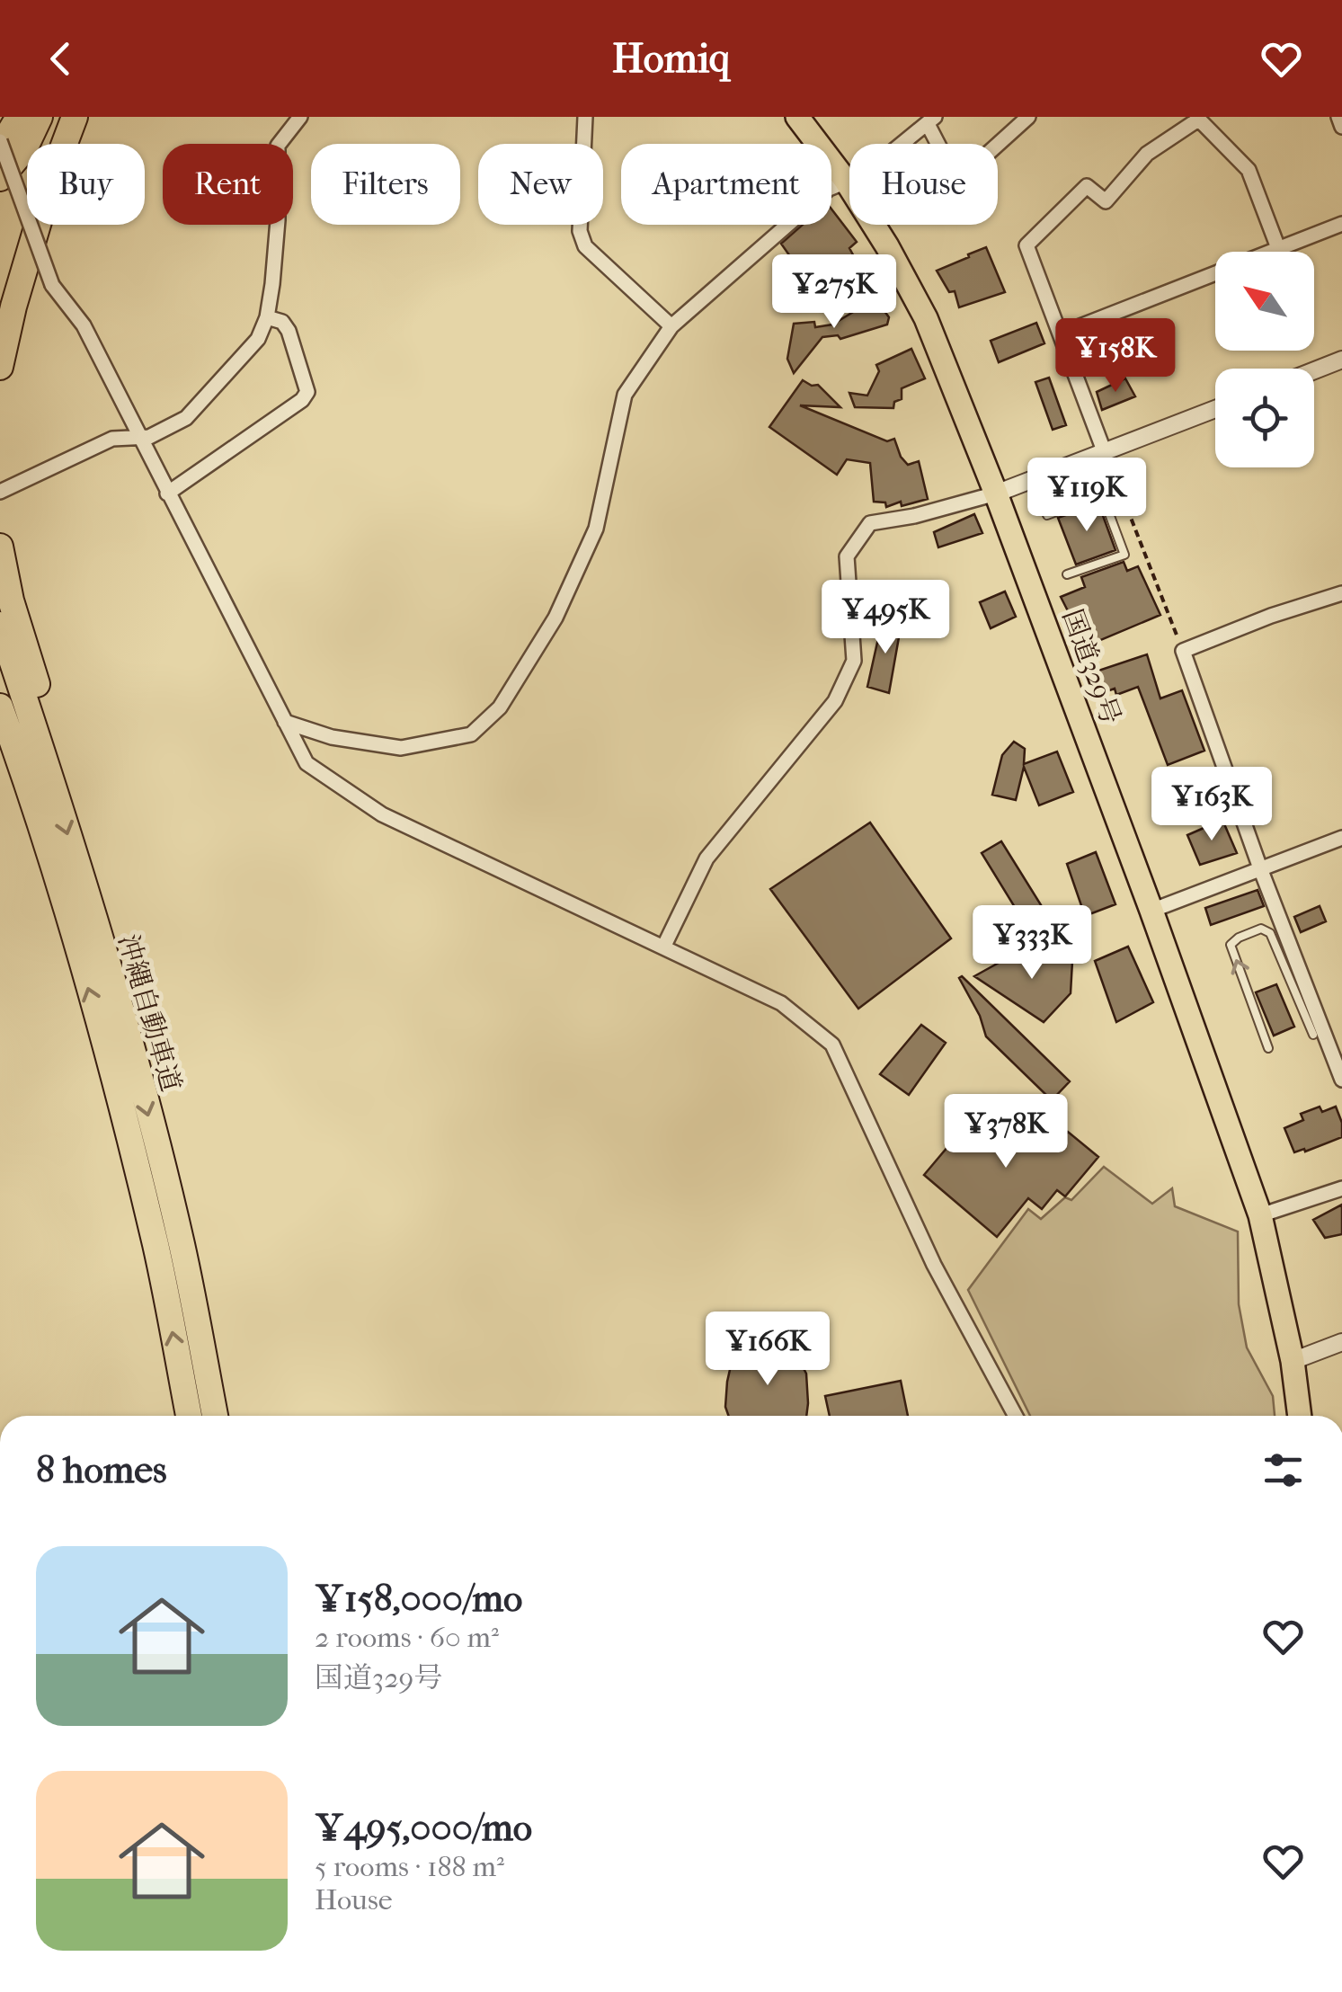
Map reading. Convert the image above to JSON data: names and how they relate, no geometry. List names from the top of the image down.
{
  "streets": {
    "highway": ["国道329号", "沖縄自動車道"]
  },
  "north": "top left",
  "page": {
    "header": "Homiq",
    "chip": [
      "Buy",
      "Rent",
      "Filters",
      "New",
      "Apartment",
      "House"
    ],
    "price": [
      "¥275K",
      "¥158K",
      "¥119K",
      "¥495K",
      "¥163K",
      "¥333K",
      "¥378K",
      "¥166K"
    ],
    "heading": "8 homes",
    "list": [
      {
        "name": "¥158,000/mo",
        "note": "2 rooms · 60 m² · 国道329号"
      },
      {
        "name": "¥495,000/mo",
        "note": "5 rooms · 188 m² · House"
      }
    ]
  }
}
